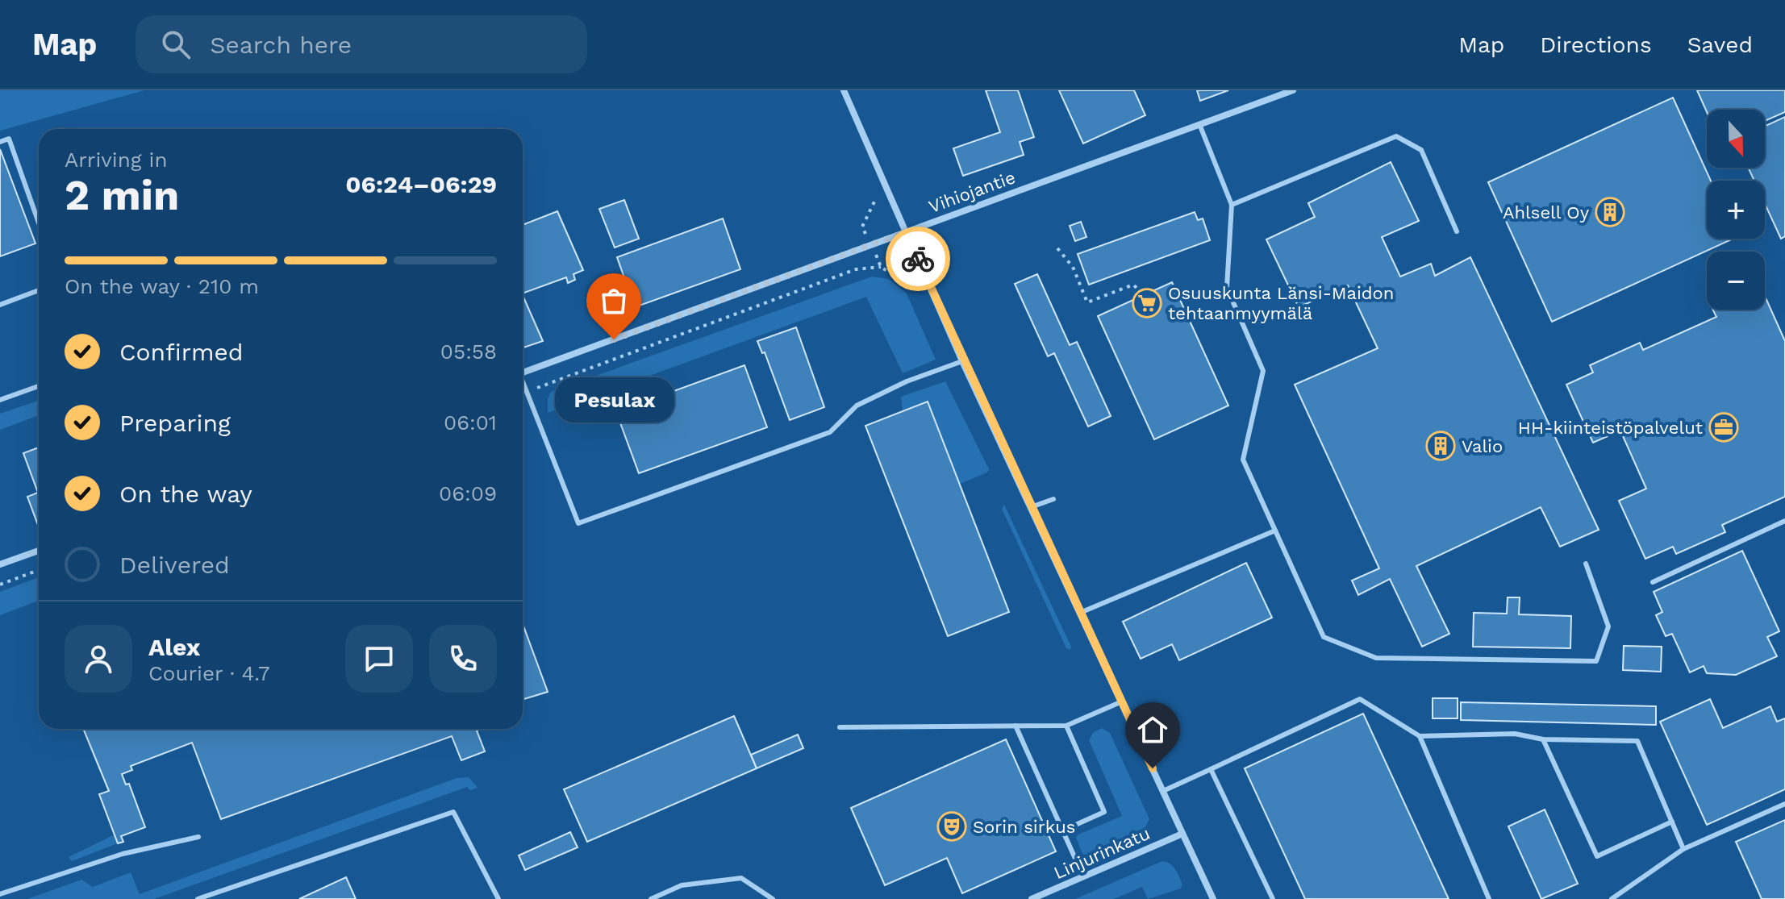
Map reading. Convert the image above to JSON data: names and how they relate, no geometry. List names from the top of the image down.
{
  "streets": {
    "street": ["Vihiojantie", "Linjurinkatu"]
  },
  "places": {
    "building": ["Ahlsell Oy", "Valio"],
    "supermarket": ["Osuuskunta Länsi-Maidon tehtaanmyymälä"],
    "other": ["Pesulax"],
    "office": ["HH-kiinteistöpalvelut"],
    "theatre": ["Sorin sirkus"]
  },
  "north": "bottom",
  "page": {
    "header": "Map",
    "search": "Search here",
    "nav": ["Map", "Directions", "Saved"],
    "map_buttons": ["+", "−"],
    "heading": ["2 min", "Arriving in", "06:24–06:29"],
    "panel": ["Alex", "Courier · 4.7"],
    "bar": "On the way · 210 m",
    "list": [
      ["Confirmed", "05:58"],
      ["Preparing", "06:01"],
      ["On the way", "06:09"],
      "Delivered"
    ],
    "bubble": "Pesulax"
  }
}
